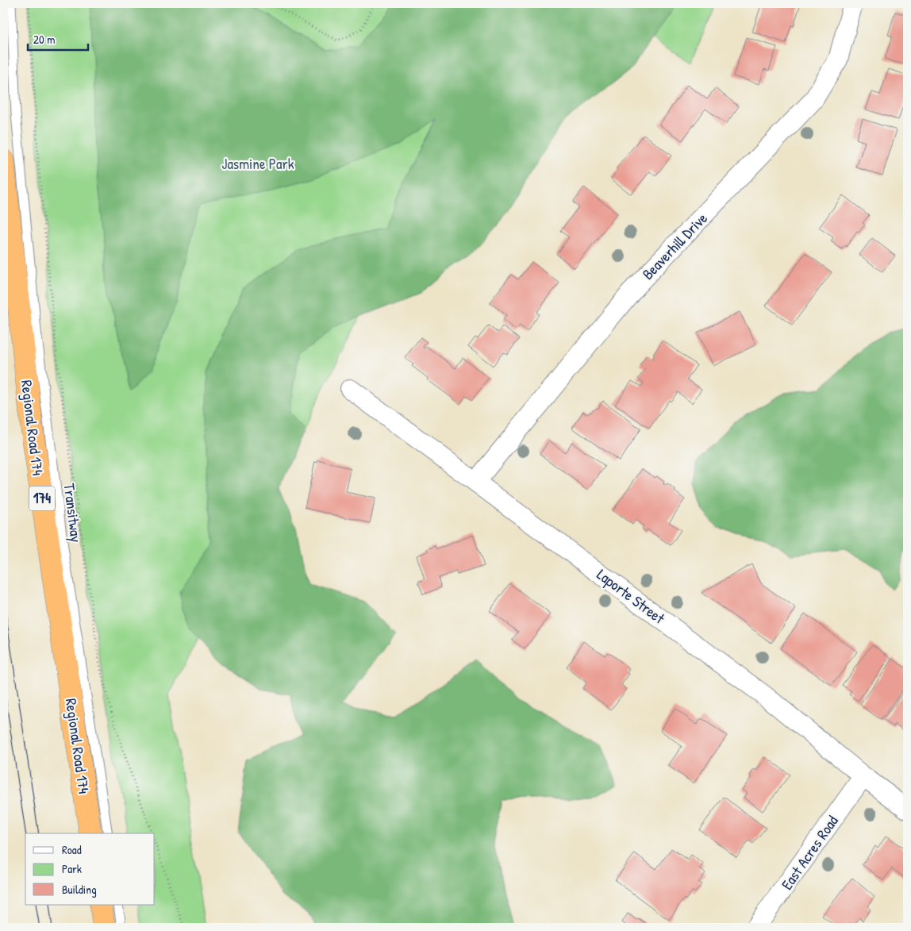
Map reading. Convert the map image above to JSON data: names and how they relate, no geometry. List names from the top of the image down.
{
  "streets": {
    "highway": ["Regional Road 174", "174"],
    "street": ["Beaverhill Drive", "Laporte Street", "East Acres Road"],
    "lane": ["Transitway"]
  },
  "crossings": [
    ["Beaverhill Drive", "Laporte Street"],
    ["Laporte Street", "East Acres Road"]
  ],
  "parks": ["Jasmine Park"],
  "legend": ["Road", "Park", "Building"],
  "scale_bar": "20 m"
}
